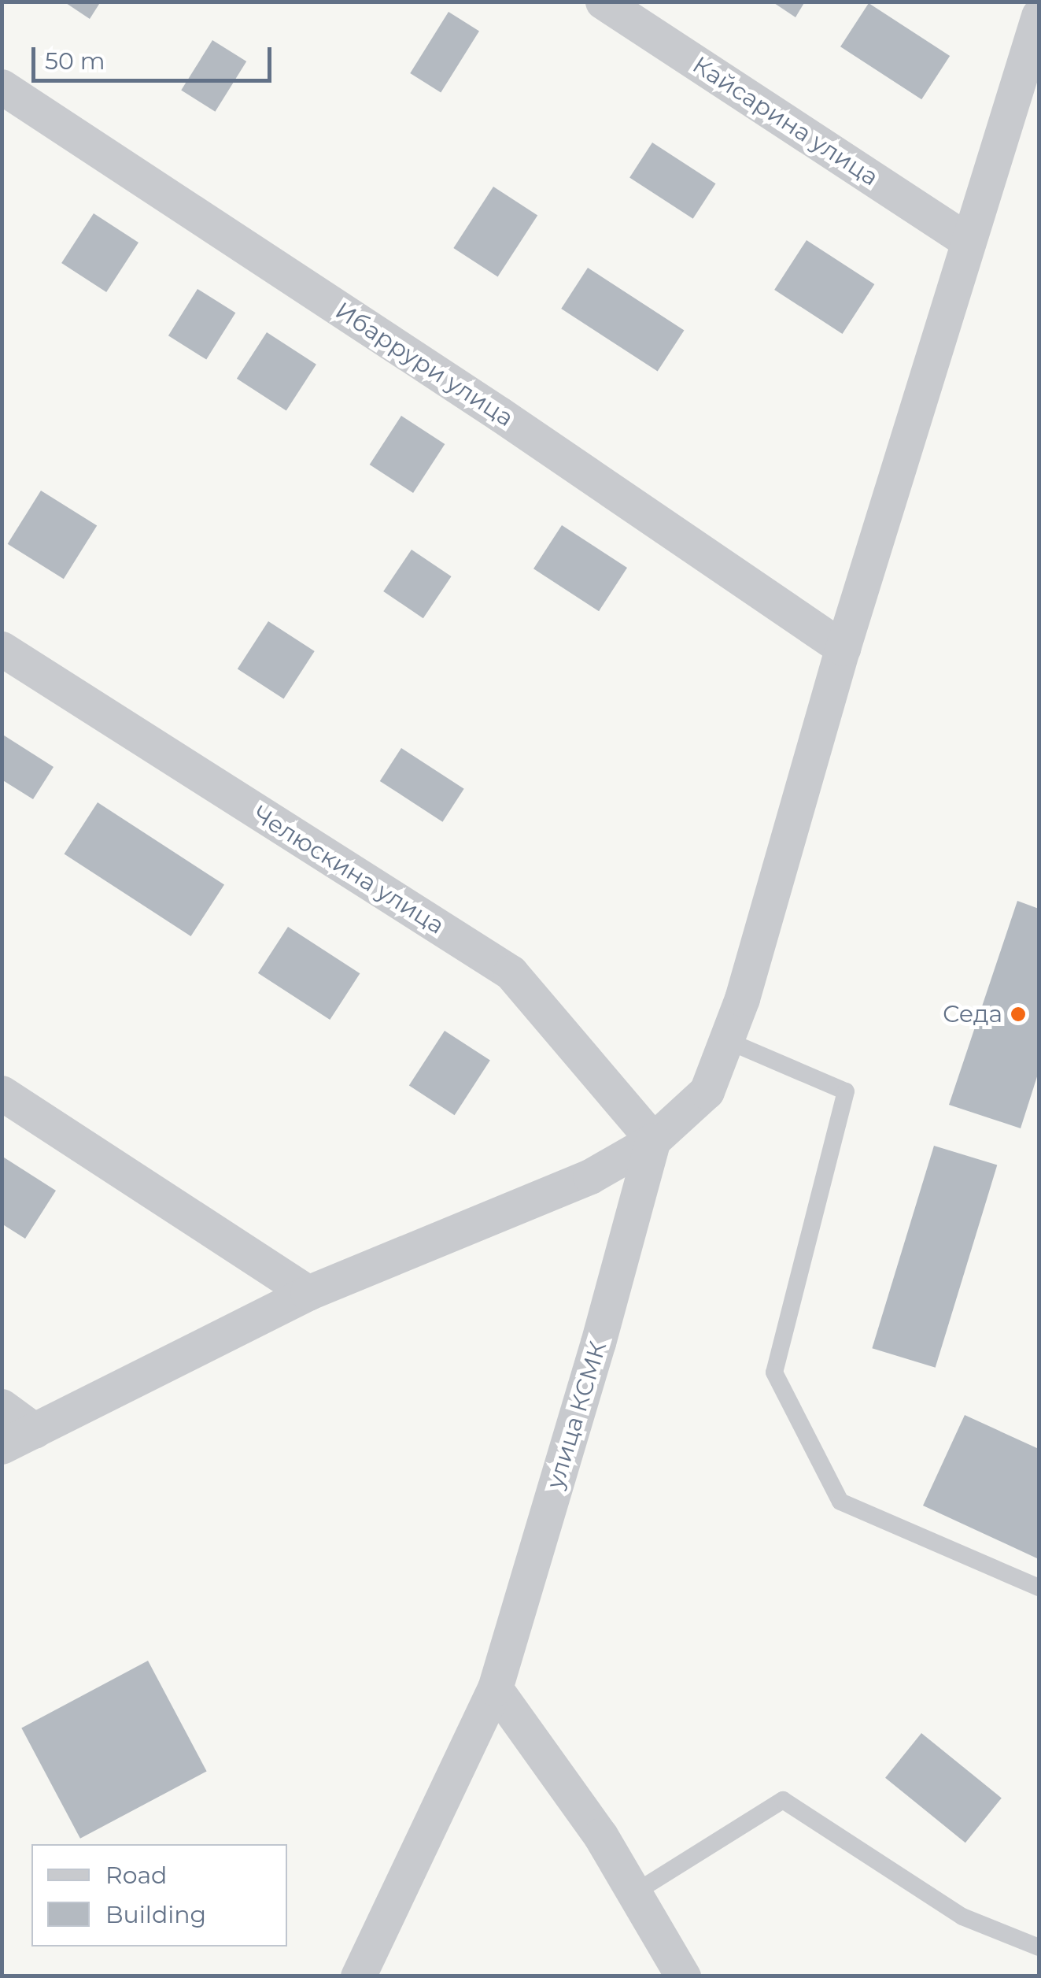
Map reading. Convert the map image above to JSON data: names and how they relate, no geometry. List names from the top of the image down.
{
  "streets": {
    "street": [
      "Кайсарина улица",
      "Ибаррури улица",
      "Челюскина улица",
      "улица КСМК"
    ]
  },
  "crossings": [
    ["Челюскина улица", "улица КСМК"]
  ],
  "places": ["Седа"],
  "legend": ["Road", "Building"],
  "scale_bar": "50 m"
}
